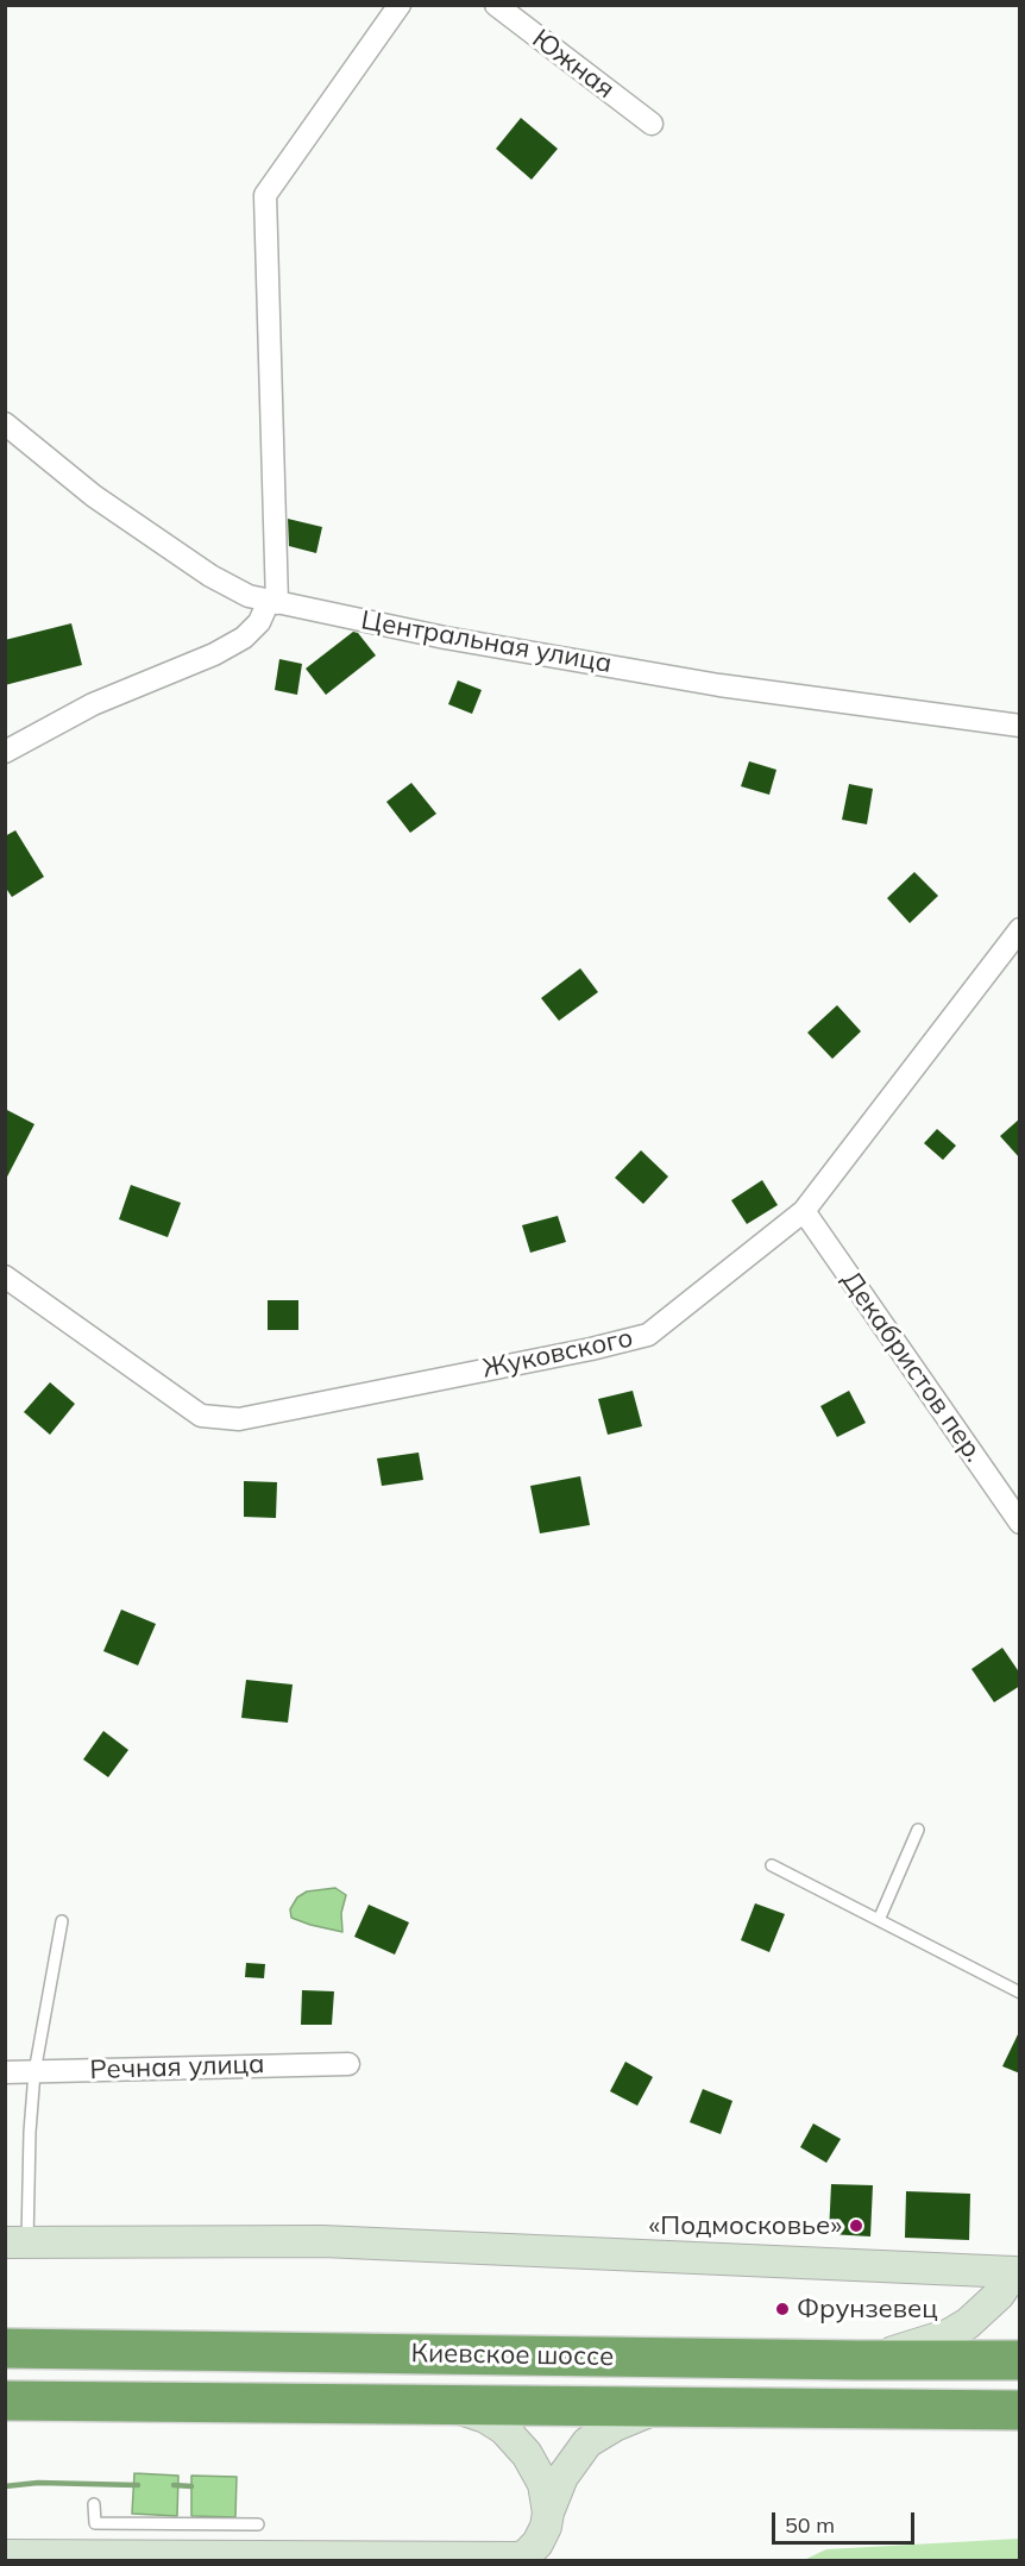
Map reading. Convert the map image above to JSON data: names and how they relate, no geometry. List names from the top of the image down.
{
  "streets": {
    "highway": ["Киевское шоссе"],
    "street": [
      "Южная",
      "Центральная улица",
      "Жуковского",
      "Декабристов пер.",
      "Речная улица"
    ]
  },
  "crossings": [
    ["Жуковского", "Декабристов пер."]
  ],
  "places": ["«Подмосковье»", "Фрунзевец"],
  "scale_bar": "50 m"
}
